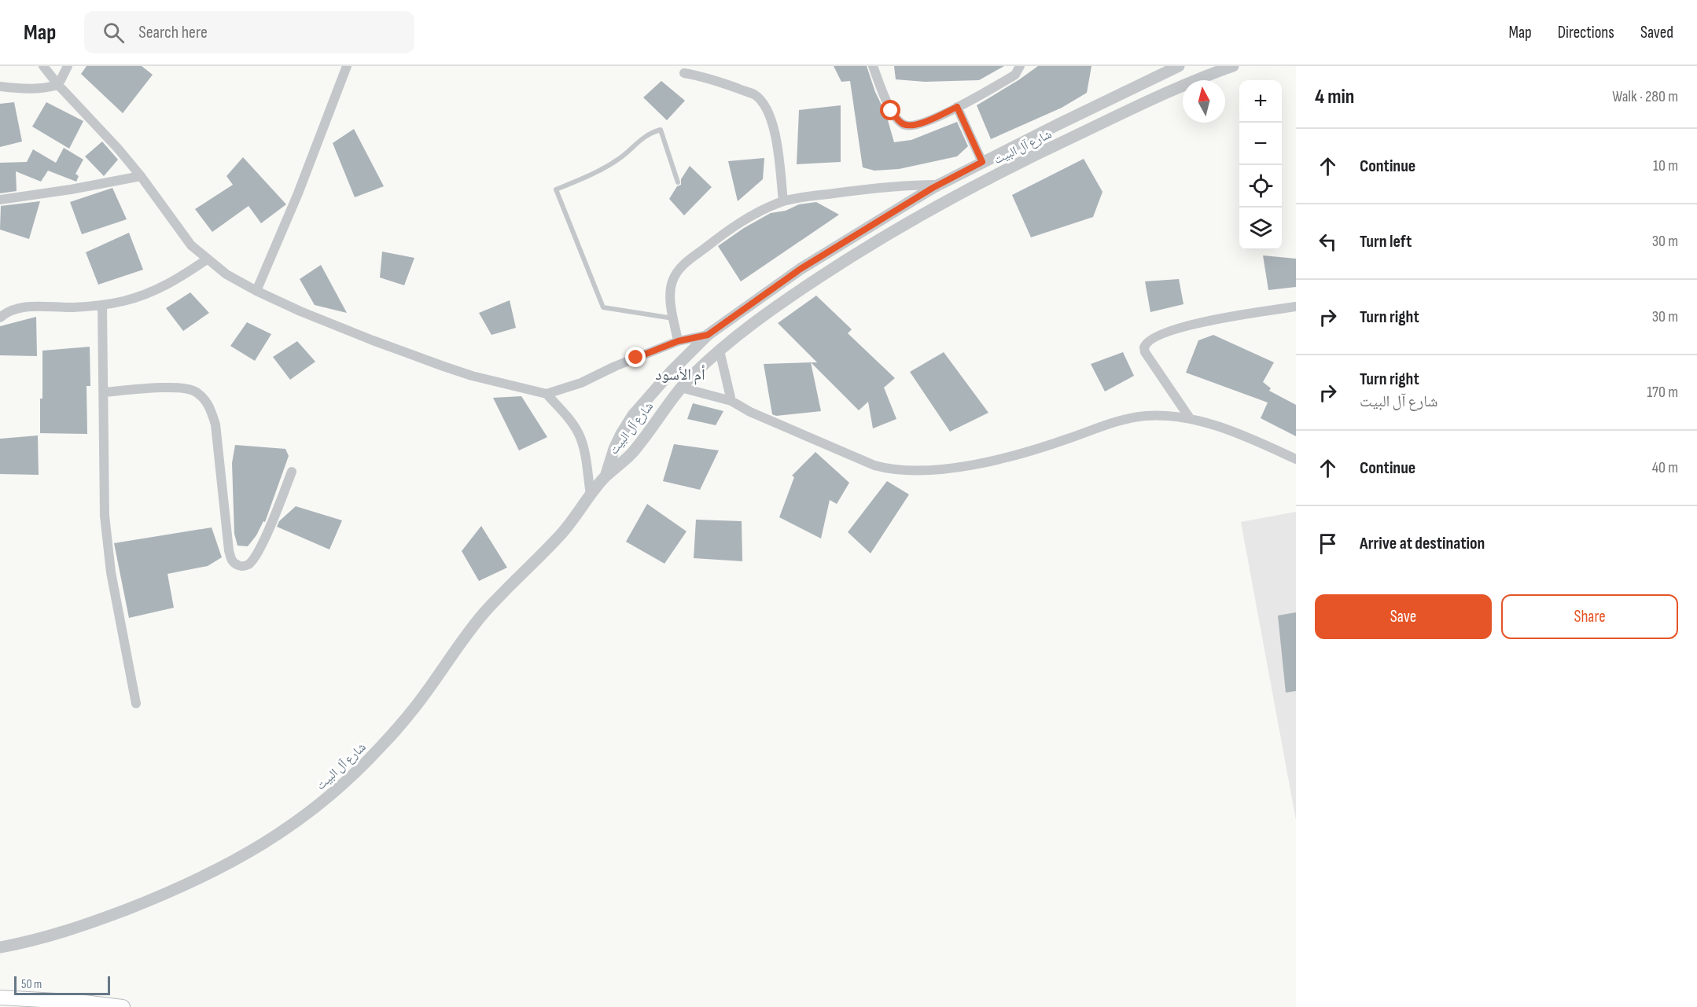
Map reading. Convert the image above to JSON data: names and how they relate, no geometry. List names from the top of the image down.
{
  "streets": {
    "street": ["شارع آل البيت"]
  },
  "districts": ["أم الأسود"],
  "scale_bar": "50 m",
  "north": "top",
  "page": {
    "header": "Map",
    "search": "Search here",
    "nav": ["Map", "Directions", "Saved"],
    "heading": ["4 min", "Walk · 280 m"],
    "map_buttons": ["+", "−"],
    "list": [
      ["Continue", "10 m"],
      ["Turn left", "30 m"],
      ["Turn right", "30 m"],
      ["Turn right", "شارع آل البيت", "170 m"],
      ["Continue", "40 m"],
      "Arrive at destination"
    ],
    "buttons": ["Save", "Share"],
    "scale": "50 m"
  }
}
